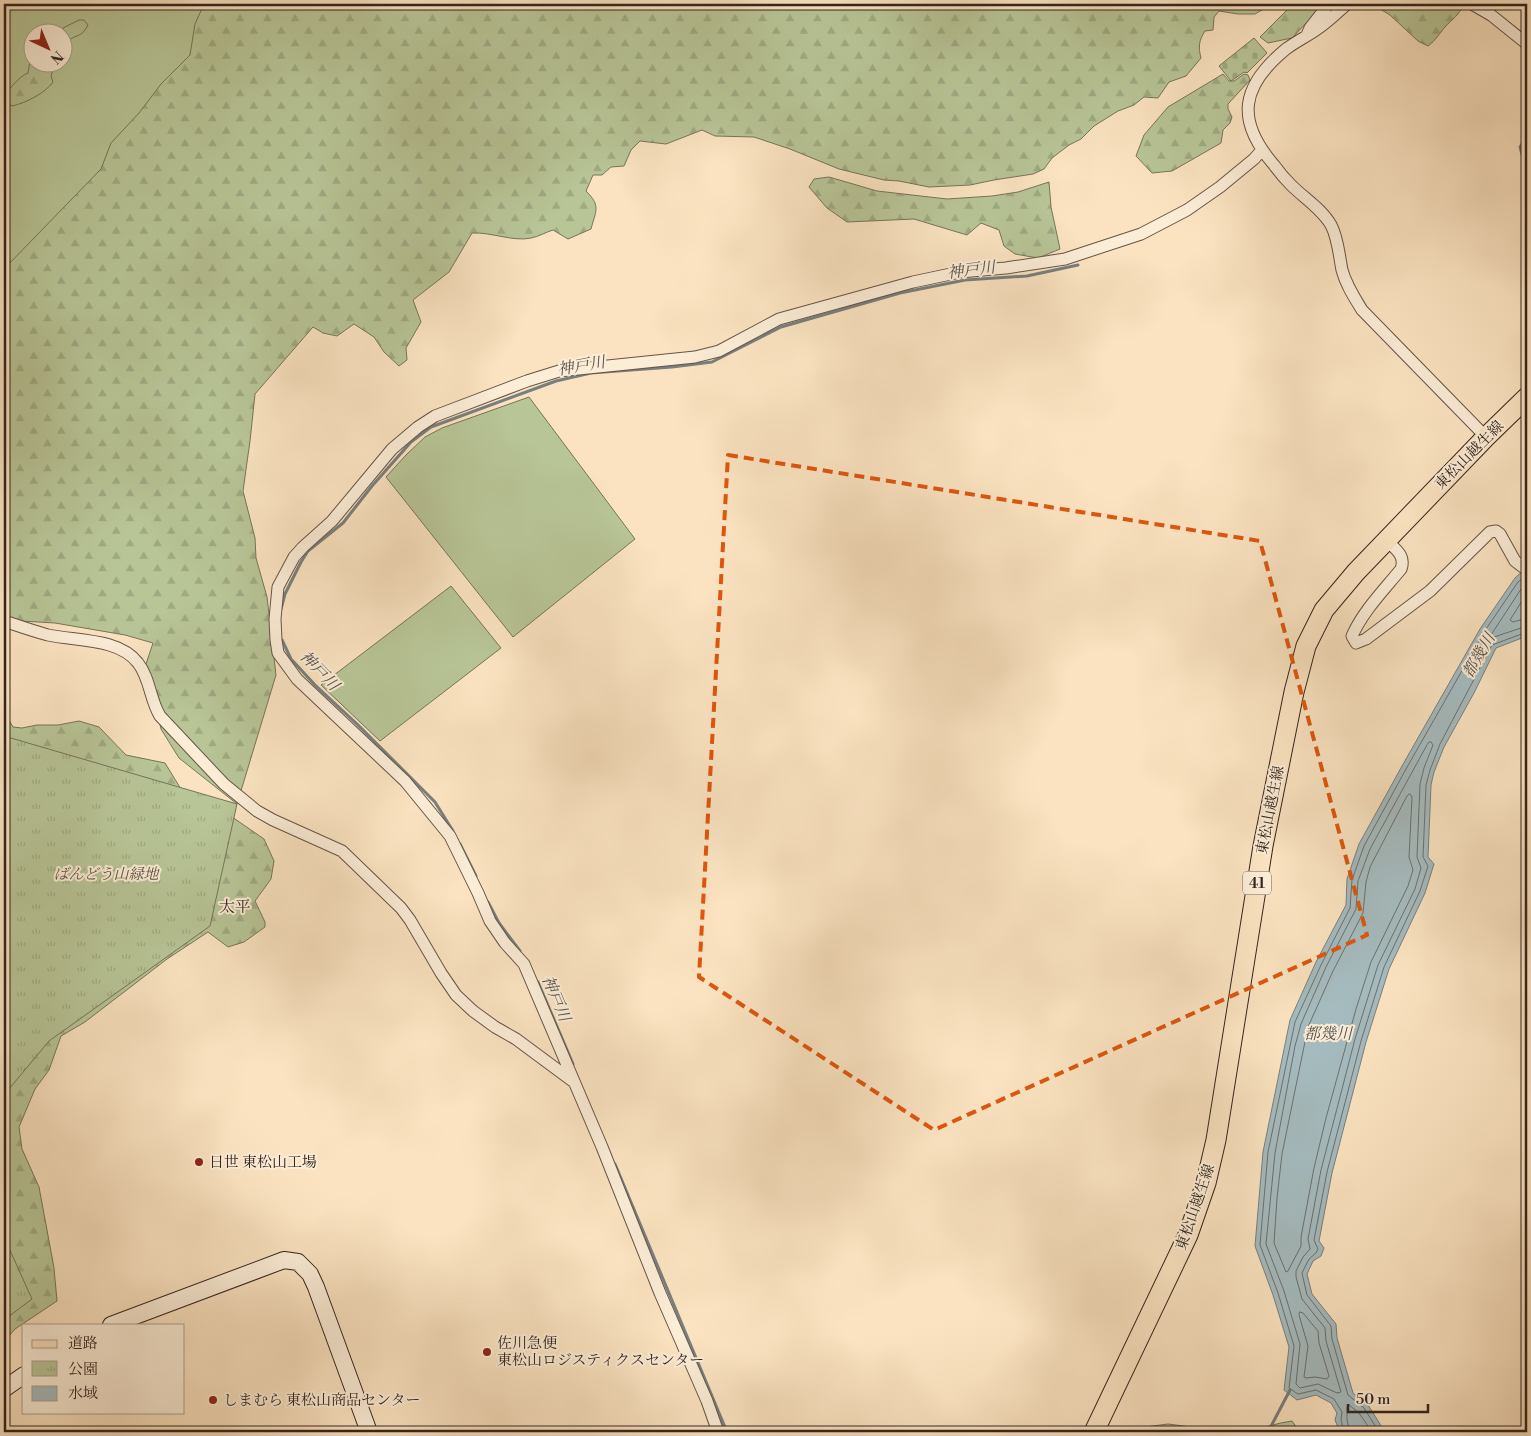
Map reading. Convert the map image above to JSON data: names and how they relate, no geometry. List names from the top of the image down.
{
  "streets": {
    "main road": ["東松山越生線", "41"]
  },
  "districts": ["太平"],
  "water": ["神戸川", "都幾川"],
  "parks": ["ばんどう山緑地"],
  "places": ["日世 東松山工場", "佐川急便 東松山ロジスティクスセンター", "しまむら 東松山商品センター"],
  "legend": ["道路", "公園", "水域"],
  "scale_bar": "50 m",
  "north": "bottom right"
}
